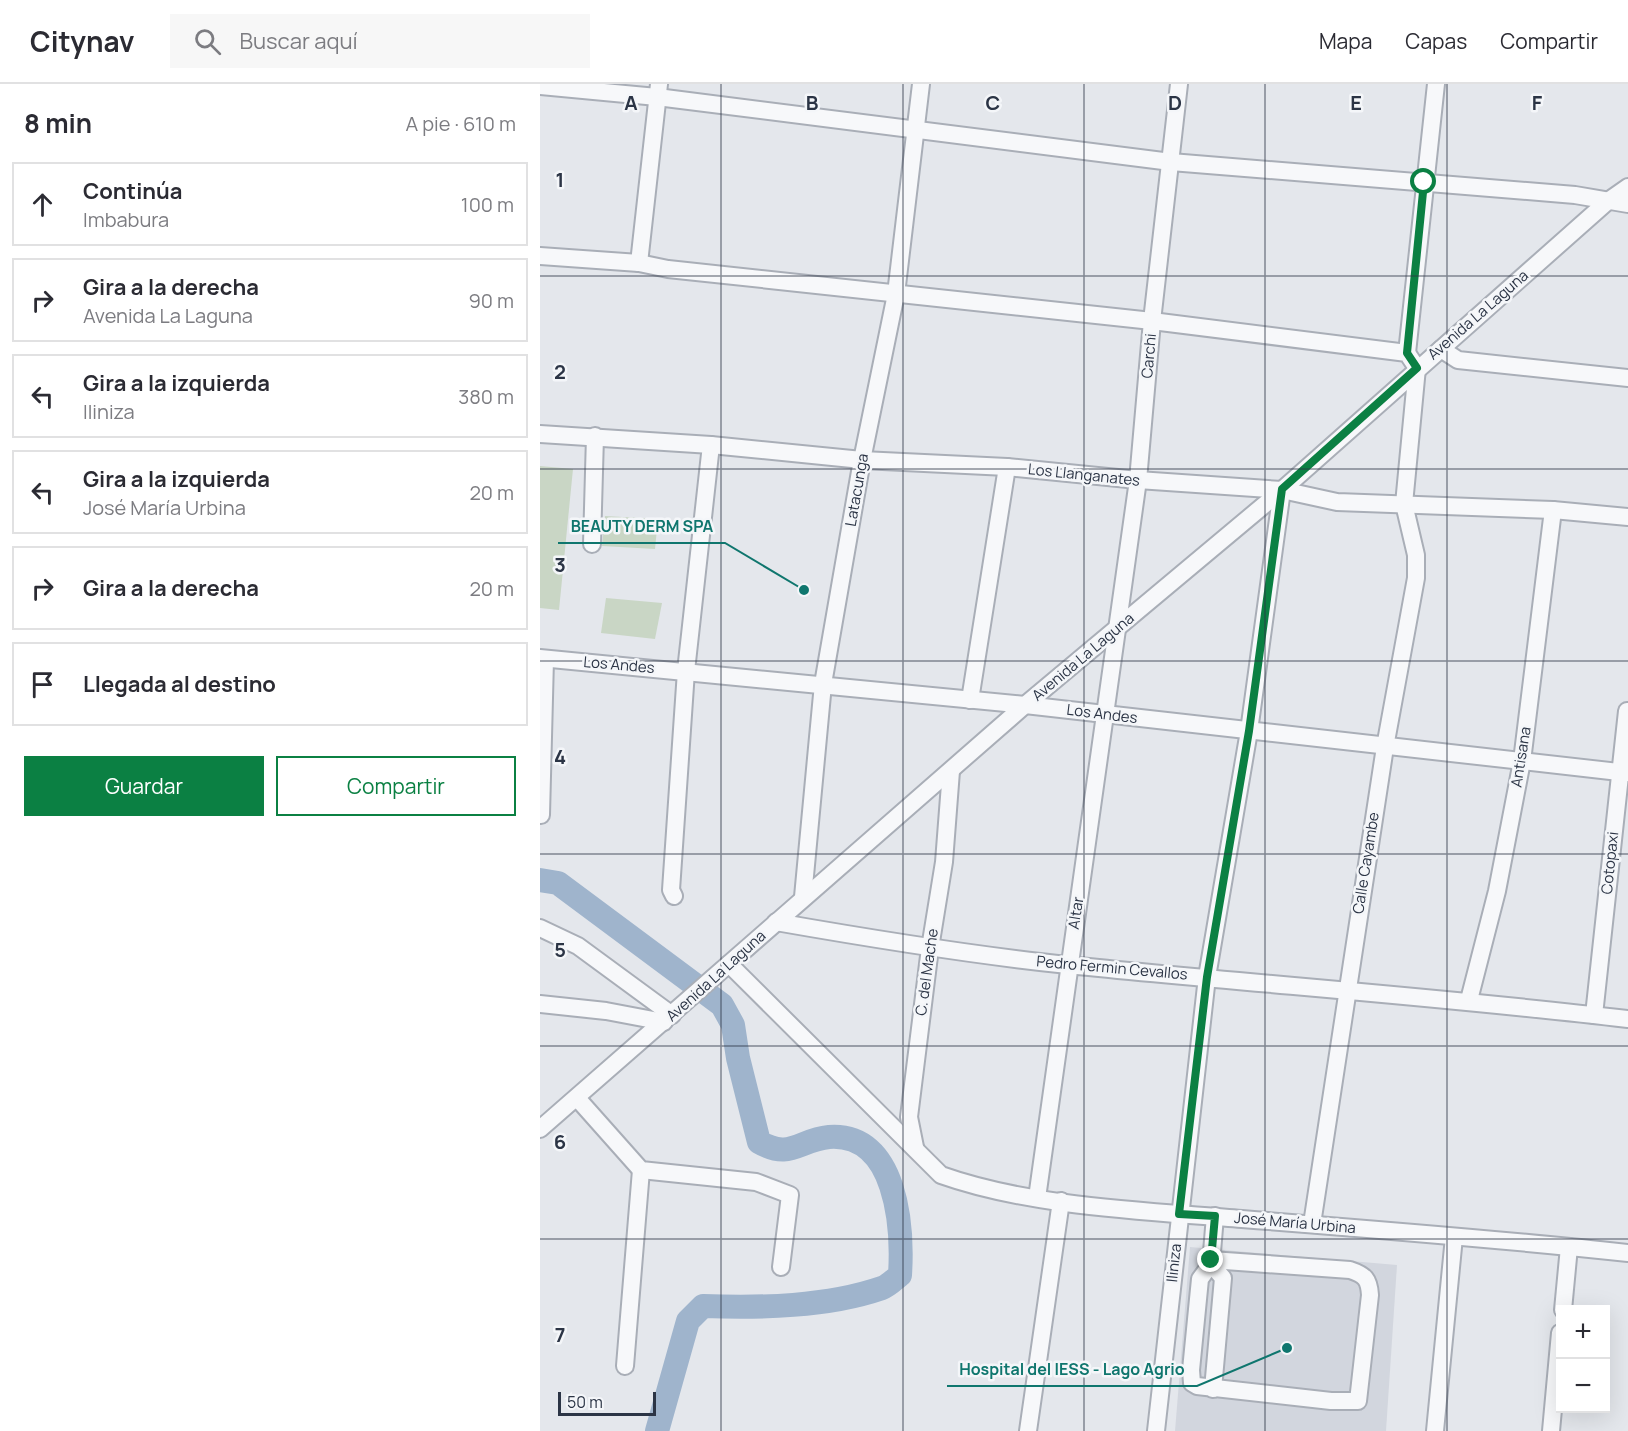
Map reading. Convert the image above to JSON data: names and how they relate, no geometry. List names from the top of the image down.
{
  "streets": {
    "street": [
      "Avenida La Laguna",
      "Carchi",
      "Los Llanganates",
      "Latacunga",
      "Los Andes",
      "Antisana",
      "Calle Cayambe",
      "Cotopaxi",
      "Altar",
      "Pedro Fermin Cevallos",
      "C. del Mache",
      "José María Urbina",
      "Iliniza"
    ]
  },
  "crossings": [
    ["Avenida La Laguna", "Carchi"],
    ["Avenida La Laguna", "Los Llanganates"],
    ["Avenida La Laguna", "Latacunga"],
    ["Avenida La Laguna", "Los Andes"],
    ["Avenida La Laguna", "Calle Cayambe"],
    ["Avenida La Laguna", "Altar"],
    ["Avenida La Laguna", "Pedro Fermin Cevallos"],
    ["Avenida La Laguna", "C. del Mache"],
    ["Avenida La Laguna", "Iliniza"],
    ["Carchi", "Los Llanganates"],
    ["Carchi", "Altar"],
    ["Los Llanganates", "Latacunga"],
    ["Los Llanganates", "Antisana"],
    ["Los Llanganates", "Calle Cayambe"],
    ["Los Llanganates", "Iliniza"],
    ["Latacunga", "Los Andes"],
    ["Los Andes", "Antisana"],
    ["Los Andes", "Calle Cayambe"],
    ["Los Andes", "Cotopaxi"],
    ["Los Andes", "Altar"],
    ["Los Andes", "Iliniza"],
    ["Antisana", "Pedro Fermin Cevallos"],
    ["Calle Cayambe", "Pedro Fermin Cevallos"],
    ["Calle Cayambe", "José María Urbina"],
    ["Cotopaxi", "Pedro Fermin Cevallos"],
    ["Altar", "Pedro Fermin Cevallos"],
    ["Altar", "José María Urbina"],
    ["Pedro Fermin Cevallos", "C. del Mache"],
    ["Pedro Fermin Cevallos", "Iliniza"],
    ["C. del Mache", "José María Urbina"],
    ["José María Urbina", "Iliniza"]
  ],
  "places": ["BEAUTY DERM SPA", "Hospital del IESS - Lago Agrio"],
  "scale_bar": "50 m",
  "page": {
    "header": "Citynav",
    "search": "Buscar aquí",
    "nav": ["Mapa", "Capas", "Compartir"],
    "heading": ["8 min", "A pie · 610 m"],
    "list": [
      ["Continúa", "Imbabura", "100 m"],
      ["Gira a la derecha", "Avenida La Laguna", "90 m"],
      ["Gira a la izquierda", "Iliniza", "380 m"],
      ["Gira a la izquierda", "José María Urbina", "20 m"],
      ["Gira a la derecha", "20 m"],
      "Llegada al destino"
    ],
    "buttons": ["Guardar", "Compartir"],
    "map_buttons": ["+", "−"],
    "scale": "50 m"
  },
  "grid": {
    "columns": [
      "A",
      "B",
      "C",
      "D",
      "E",
      "F"
    ],
    "rows": [
      "1",
      "2",
      "3",
      "4",
      "5",
      "6",
      "7"
    ]
  }
}
